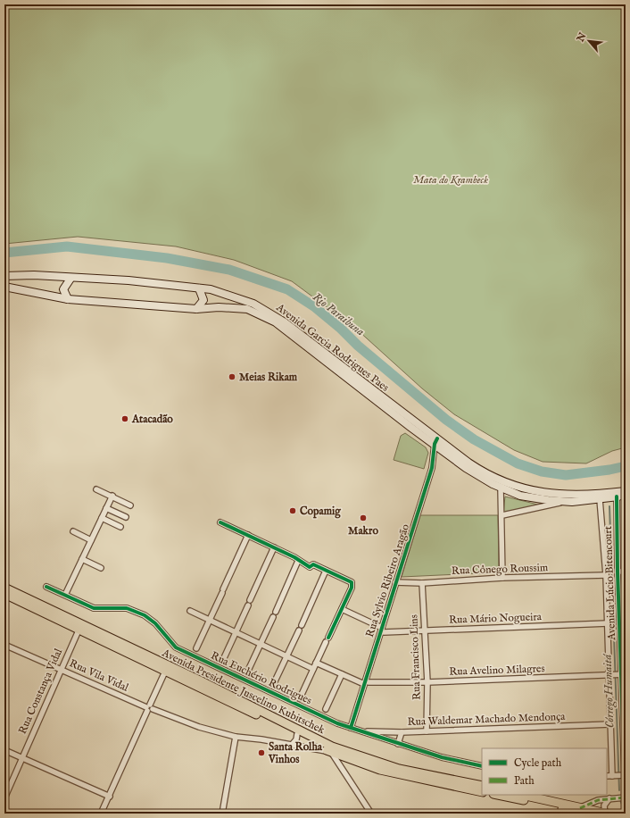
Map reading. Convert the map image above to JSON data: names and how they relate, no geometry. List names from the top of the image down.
{
  "streets": {
    "highway": ["Avenida Presidente Juscelino Kubitschek"],
    "main road": ["Avenida Garcia Rodrigues Paes"],
    "street": [
      "Rua Cônego Roussim",
      "Rua Sylvio Ribeiro Aragão",
      "Avenida Lúcio Bitencourt",
      "Rua Mário Nogueira",
      "Rua Francisco Lins",
      "Rua Avelino Milagres",
      "Rua Vila Vidal",
      "Rua Euchério Rodrigues",
      "Rua Constança Vidal",
      "Rua Waldemar Machado Mendonça"
    ]
  },
  "crossings": [
    ["Avenida Garcia Rodrigues Paes", "Rua Sylvio Ribeiro Aragão"],
    ["Avenida Garcia Rodrigues Paes", "Avenida Lúcio Bitencourt"],
    ["Rua Cônego Roussim", "Rua Sylvio Ribeiro Aragão"],
    ["Rua Cônego Roussim", "Avenida Lúcio Bitencourt"],
    ["Rua Cônego Roussim", "Rua Francisco Lins"],
    ["Rua Sylvio Ribeiro Aragão", "Rua Mário Nogueira"],
    ["Rua Sylvio Ribeiro Aragão", "Rua Avelino Milagres"],
    ["Rua Sylvio Ribeiro Aragão", "Rua Euchério Rodrigues"],
    ["Avenida Lúcio Bitencourt", "Rua Mário Nogueira"],
    ["Avenida Lúcio Bitencourt", "Rua Avelino Milagres"],
    ["Avenida Lúcio Bitencourt", "Rua Waldemar Machado Mendonça"],
    ["Rua Mário Nogueira", "Rua Francisco Lins"],
    ["Rua Francisco Lins", "Rua Avelino Milagres"],
    ["Rua Francisco Lins", "Rua Waldemar Machado Mendonça"],
    ["Rua Vila Vidal", "Rua Constança Vidal"],
    ["Rua Vila Vidal", "Avenida Presidente Juscelino Kubitschek"],
    ["Rua Euchério Rodrigues", "Rua Waldemar Machado Mendonça"],
    ["Rua Constança Vidal", "Avenida Presidente Juscelino Kubitschek"]
  ],
  "water": ["Rio Paraibuna", "Córrego Humaitá"],
  "parks": ["Mata do Krambeck"],
  "places": [
    "Meias Rikam",
    "Atacadão",
    "Copamig",
    "Makro",
    "Santa Rolha Vinhos"
  ],
  "legend": ["Cycle path", "Path"],
  "north": "top left"
}
